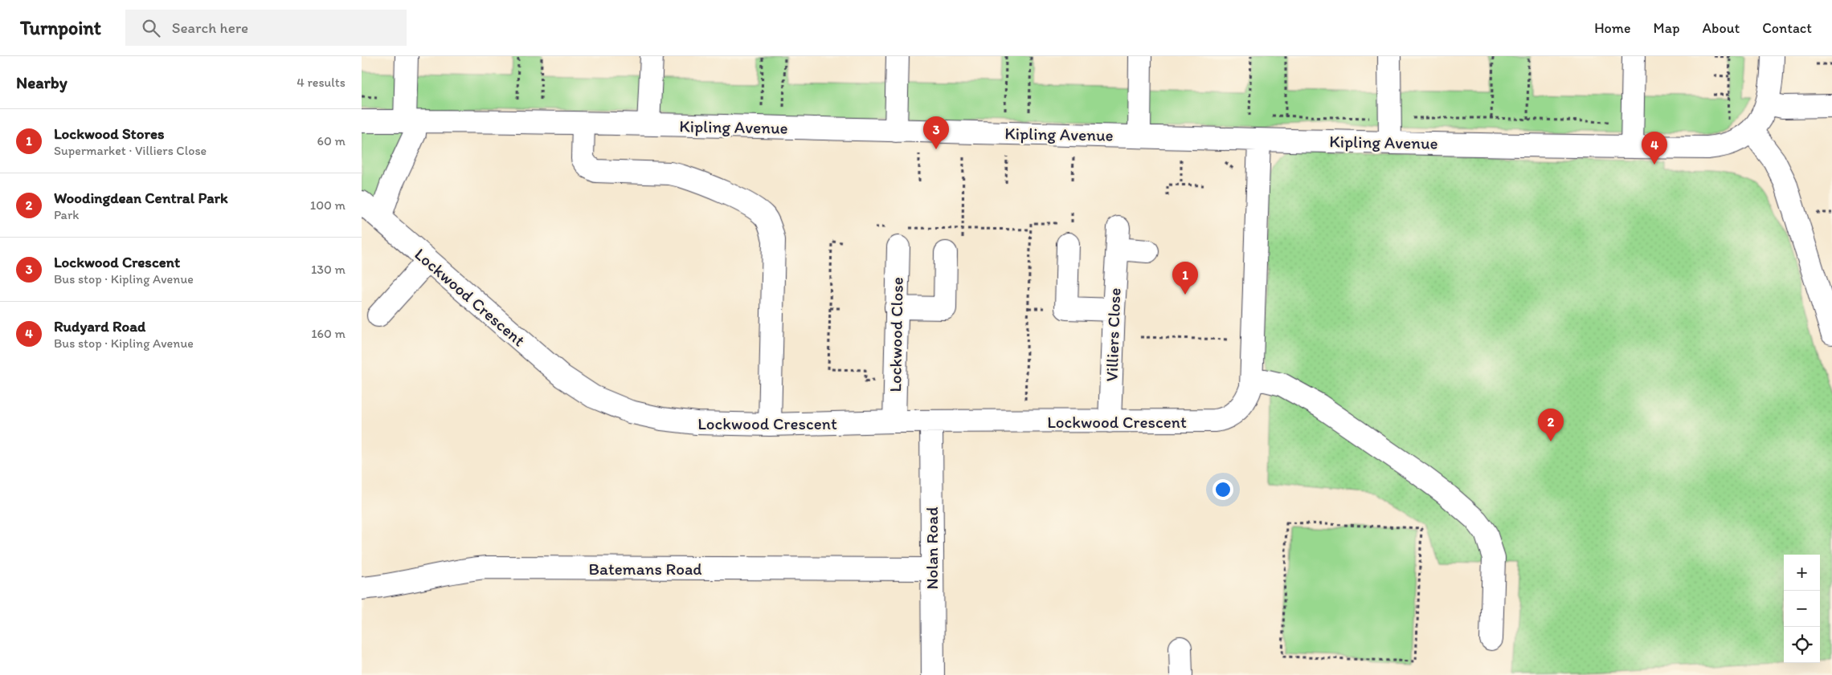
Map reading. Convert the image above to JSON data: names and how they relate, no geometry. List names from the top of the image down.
{
  "streets": {
    "street": [
      "Kipling Avenue",
      "Lockwood Crescent",
      "Lockwood Close",
      "Villiers Close",
      "Nolan Road",
      "Batemans Road"
    ]
  },
  "crossings": [
    ["Kipling Avenue", "Lockwood Crescent"],
    ["Lockwood Crescent", "Lockwood Close"],
    ["Lockwood Crescent", "Villiers Close"],
    ["Lockwood Crescent", "Nolan Road"],
    ["Nolan Road", "Batemans Road"]
  ],
  "page": {
    "header": "Turnpoint",
    "search": "Search here",
    "nav": [
      "Home",
      "Map",
      "About",
      "Contact"
    ],
    "heading": ["Nearby", "4 results"],
    "list": [
      {
        "mark": "1",
        "name": "Lockwood Stores",
        "note": "Supermarket · Villiers Close",
        "value": "60 m"
      },
      {
        "mark": "2",
        "name": "Woodingdean Central Park",
        "note": "Park",
        "value": "100 m"
      },
      {
        "mark": "3",
        "name": "Lockwood Crescent",
        "note": "Bus stop · Kipling Avenue",
        "value": "130 m"
      },
      {
        "mark": "4",
        "name": "Rudyard Road",
        "note": "Bus stop · Kipling Avenue",
        "value": "160 m"
      }
    ],
    "pins": [
      "3",
      "4",
      "1",
      "2"
    ],
    "map_buttons": ["+", "−"]
  }
}
